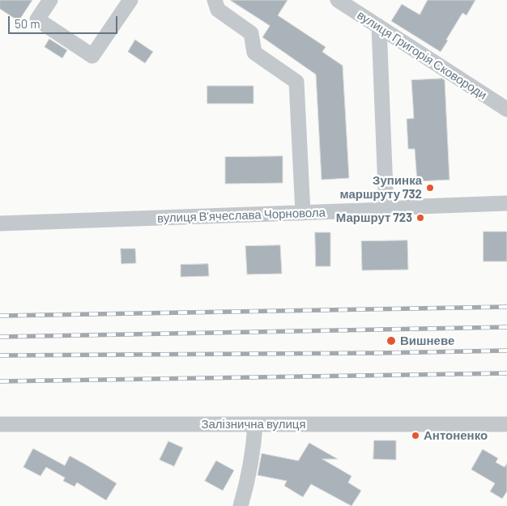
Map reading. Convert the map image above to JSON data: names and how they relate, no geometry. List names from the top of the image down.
{
  "streets": {
    "street": ["вулиця Григорія Сковороди", "вулиця Вʼячеслава Чорновола", "Залізнична вулиця"]
  },
  "places": [
    "Зупинка маршруту 732",
    "Маршрут 723",
    "Вишневе",
    "Антоненко"
  ],
  "scale_bar": "50 m"
}
